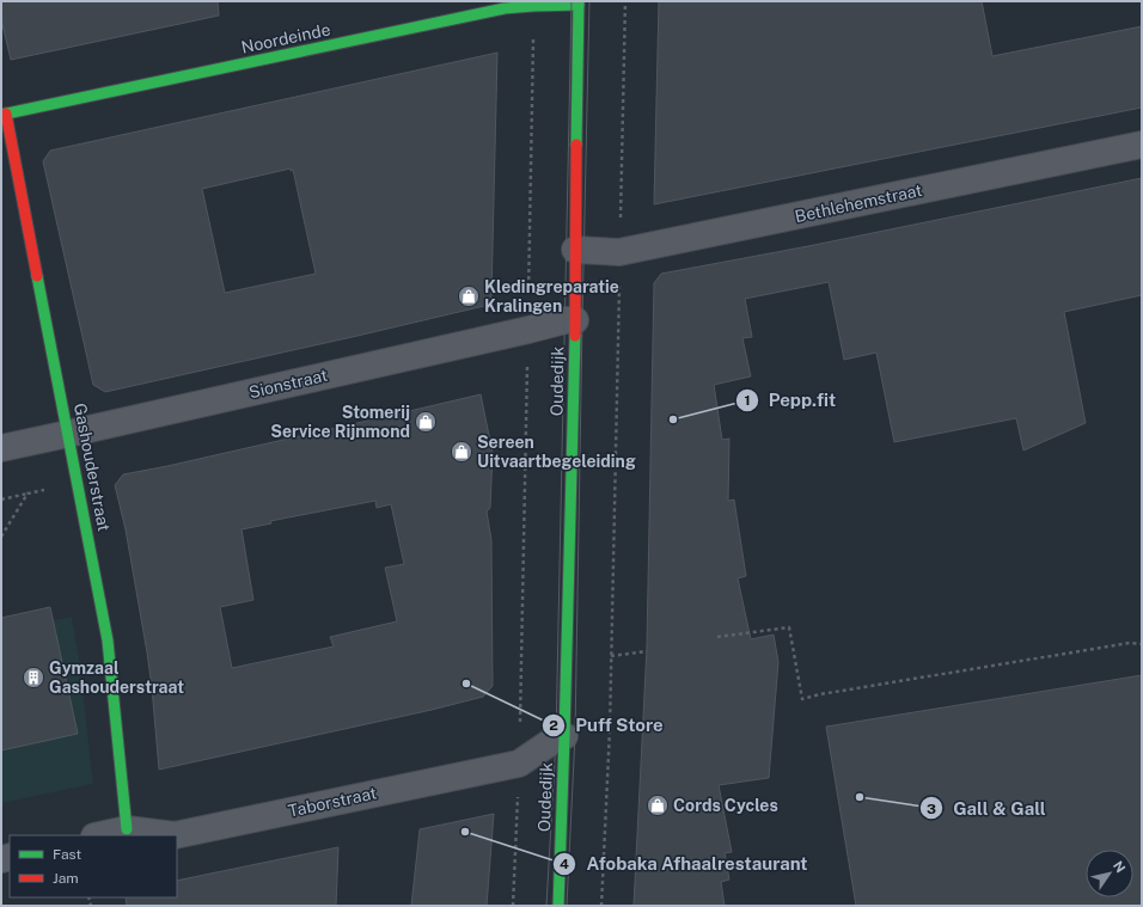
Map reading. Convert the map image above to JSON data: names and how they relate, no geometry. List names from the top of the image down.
{
  "streets": {
    "street": [
      "Noordeinde",
      "Bethlehemstraat",
      "Oudedijk",
      "Sionstraat",
      "Gashouderstraat",
      "Taborstraat"
    ]
  },
  "crossings": [
    ["Noordeinde", "Oudedijk"],
    ["Noordeinde", "Gashouderstraat"],
    ["Bethlehemstraat", "Oudedijk"],
    ["Oudedijk", "Sionstraat"],
    ["Oudedijk", "Taborstraat"],
    ["Sionstraat", "Gashouderstraat"],
    ["Gashouderstraat", "Taborstraat"]
  ],
  "places": {
    "shop": [
      "Kledingreparatie Kralingen",
      "Stomerij Service Rijnmond",
      "Sereen Uitvaartbegeleiding",
      "Cords Cycles"
    ],
    "other": [
      "Pepp.fit",
      "Puff Store",
      "Gall & Gall",
      "Afobaka Afhaalrestaurant"
    ],
    "building": ["Gymzaal Gashouderstraat"]
  },
  "legend": ["Fast", "Jam"],
  "north": "top right"
}
